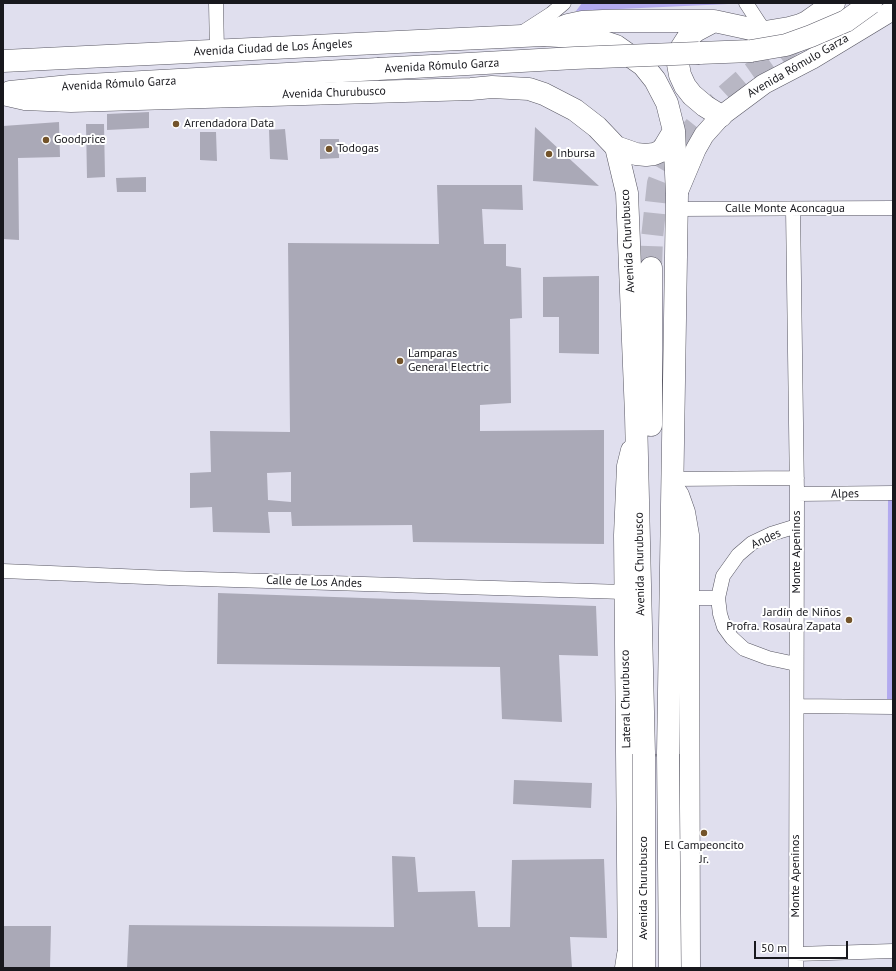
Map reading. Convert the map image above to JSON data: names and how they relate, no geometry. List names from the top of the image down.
{
  "streets": {
    "main road": ["Avenida Ciudad de Los Ángeles", "Avenida Rómulo Garza", "Avenida Churubusco"],
    "street": [
      "Calle Monte Aconcagua",
      "Alpes",
      "Andes",
      "Monte Apeninos",
      "Calle de Los Andes",
      "Lateral Churubusco"
    ]
  },
  "crossings": [
    ["Avenida Ciudad de Los Ángeles", "Avenida Churubusco"],
    ["Avenida Rómulo Garza", "Avenida Churubusco"],
    ["Avenida Rómulo Garza", "Calle Monte Aconcagua"],
    ["Avenida Churubusco", "Calle Monte Aconcagua"],
    ["Avenida Churubusco", "Lateral Churubusco"],
    ["Calle Monte Aconcagua", "Monte Apeninos"],
    ["Alpes", "Monte Apeninos"],
    ["Andes", "Monte Apeninos"],
    ["Calle de Los Andes", "Lateral Churubusco"]
  ],
  "places": [
    "Arrendadora Data",
    "Goodprice",
    "Todogas",
    "Inbursa",
    "Lamparas General Electric",
    "Jardín de Niños Profra. Rosaura Zapata",
    "El Campeoncito Jr."
  ],
  "scale_bar": "50 m"
}
